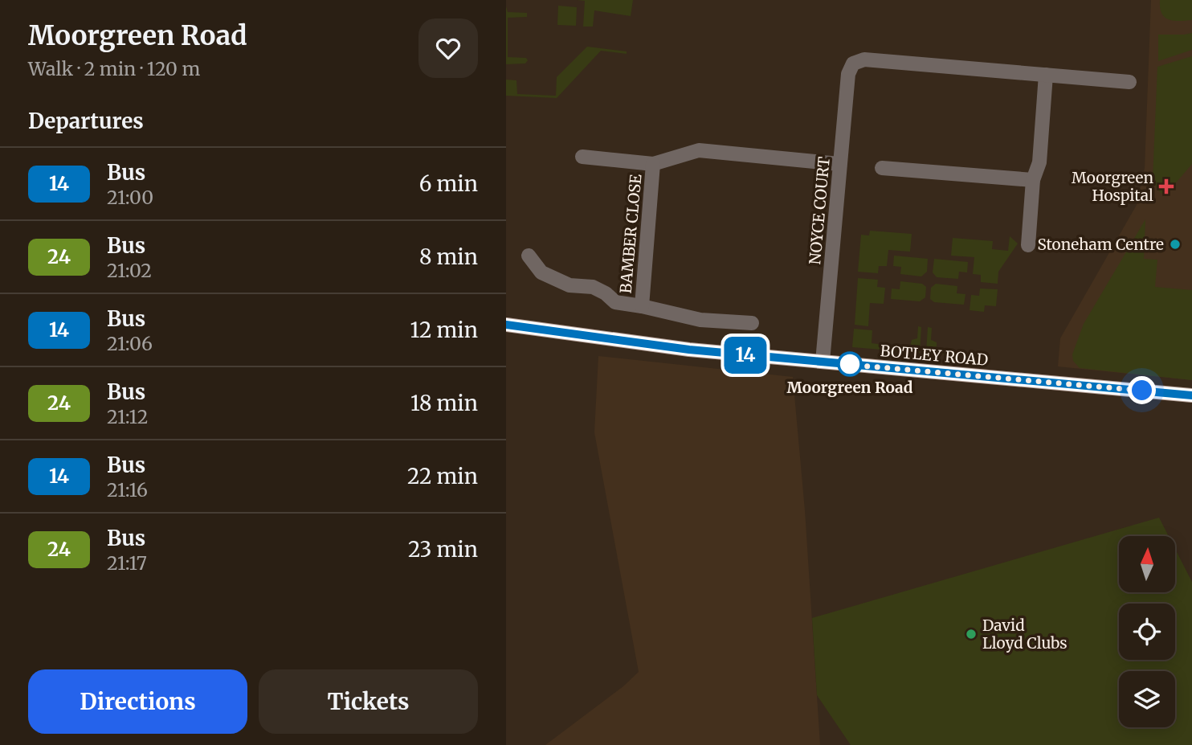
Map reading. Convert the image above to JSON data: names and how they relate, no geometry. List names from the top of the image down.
{
  "streets": {
    "main road": ["BOTLEY ROAD"],
    "street": ["NOYCE COURT", "BAMBER CLOSE"]
  },
  "crossings": [
    ["NOYCE COURT", "BAMBER CLOSE"],
    ["NOYCE COURT", "BOTLEY ROAD"]
  ],
  "places": {
    "health": ["Moorgreen Hospital"],
    "other": ["Stoneham Centre", "Moorgreen Road", "David Lloyd Clubs"]
  },
  "lines": ["bus line 14"],
  "north": "top",
  "page": {
    "heading": [
      ["Moorgreen Road", "Walk · 2 min · 120 m"],
      "Departures"
    ],
    "on_map": "14",
    "list": [
      {
        "mark": "14",
        "name": "Bus",
        "note": "21:00",
        "value": "6 min"
      },
      {
        "mark": "24",
        "name": "Bus",
        "note": "21:02",
        "value": "8 min"
      },
      {
        "mark": "14",
        "name": "Bus",
        "note": "21:06",
        "value": "12 min"
      },
      {
        "mark": "24",
        "name": "Bus",
        "note": "21:12",
        "value": "18 min"
      },
      {
        "mark": "14",
        "name": "Bus",
        "note": "21:16",
        "value": "22 min"
      },
      {
        "mark": "24",
        "name": "Bus",
        "note": "21:17",
        "value": "23 min"
      }
    ],
    "buttons": ["Directions", "Tickets"]
  }
}
